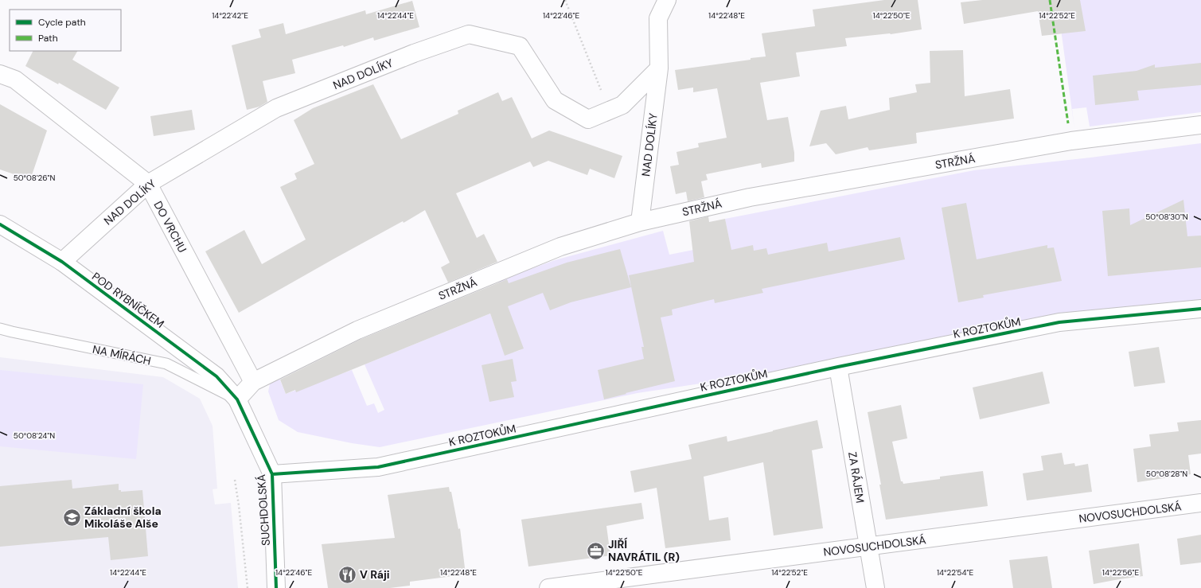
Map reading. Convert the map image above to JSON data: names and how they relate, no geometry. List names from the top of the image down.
{
  "streets": {
    "street": [
      "NAD DOLÍKY",
      "STRŽNÁ",
      "DO VRCHU",
      "POD RYBNÍČKEM",
      "K ROZTOKŮM",
      "ZA RÁJEM",
      "SUCHDOLSKÁ",
      "NOVOSUCHDOLSKÁ"
    ],
    "lane": ["NA MÍRÁCH"]
  },
  "crossings": [
    ["NAD DOLÍKY", "STRŽNÁ"],
    ["NAD DOLÍKY", "DO VRCHU"],
    ["NAD DOLÍKY", "POD RYBNÍČKEM"],
    ["STRŽNÁ", "DO VRCHU"],
    ["STRŽNÁ", "POD RYBNÍČKEM"],
    ["STRŽNÁ", "NA MÍRÁCH"],
    ["STRŽNÁ", "SUCHDOLSKÁ"],
    ["POD RYBNÍČKEM", "NA MÍRÁCH"],
    ["POD RYBNÍČKEM", "SUCHDOLSKÁ"],
    ["K ROZTOKŮM", "ZA RÁJEM"],
    ["K ROZTOKŮM", "SUCHDOLSKÁ"],
    ["NA MÍRÁCH", "SUCHDOLSKÁ"],
    ["ZA RÁJEM", "NOVOSUCHDOLSKÁ"]
  ],
  "places": {
    "school or university": ["Základní škola Mikoláše Alše"],
    "office": ["JIŘÍ NAVRÁTIL (R)"],
    "restaurant": ["V Ráji"]
  },
  "legend": ["Cycle path", "Path"],
  "coordinates": [
    "14°22'42\"E",
    "14°22'44\"E",
    "14°22'46\"E",
    "14°22'48\"E",
    "14°22'50\"E",
    "14°22'52\"E",
    "50°08'26\"N",
    "50°08'30\"N",
    "50°08'24\"N",
    "50°08'28\"N",
    "14°22'54\"E",
    "14°22'56\"E"
  ]
}
